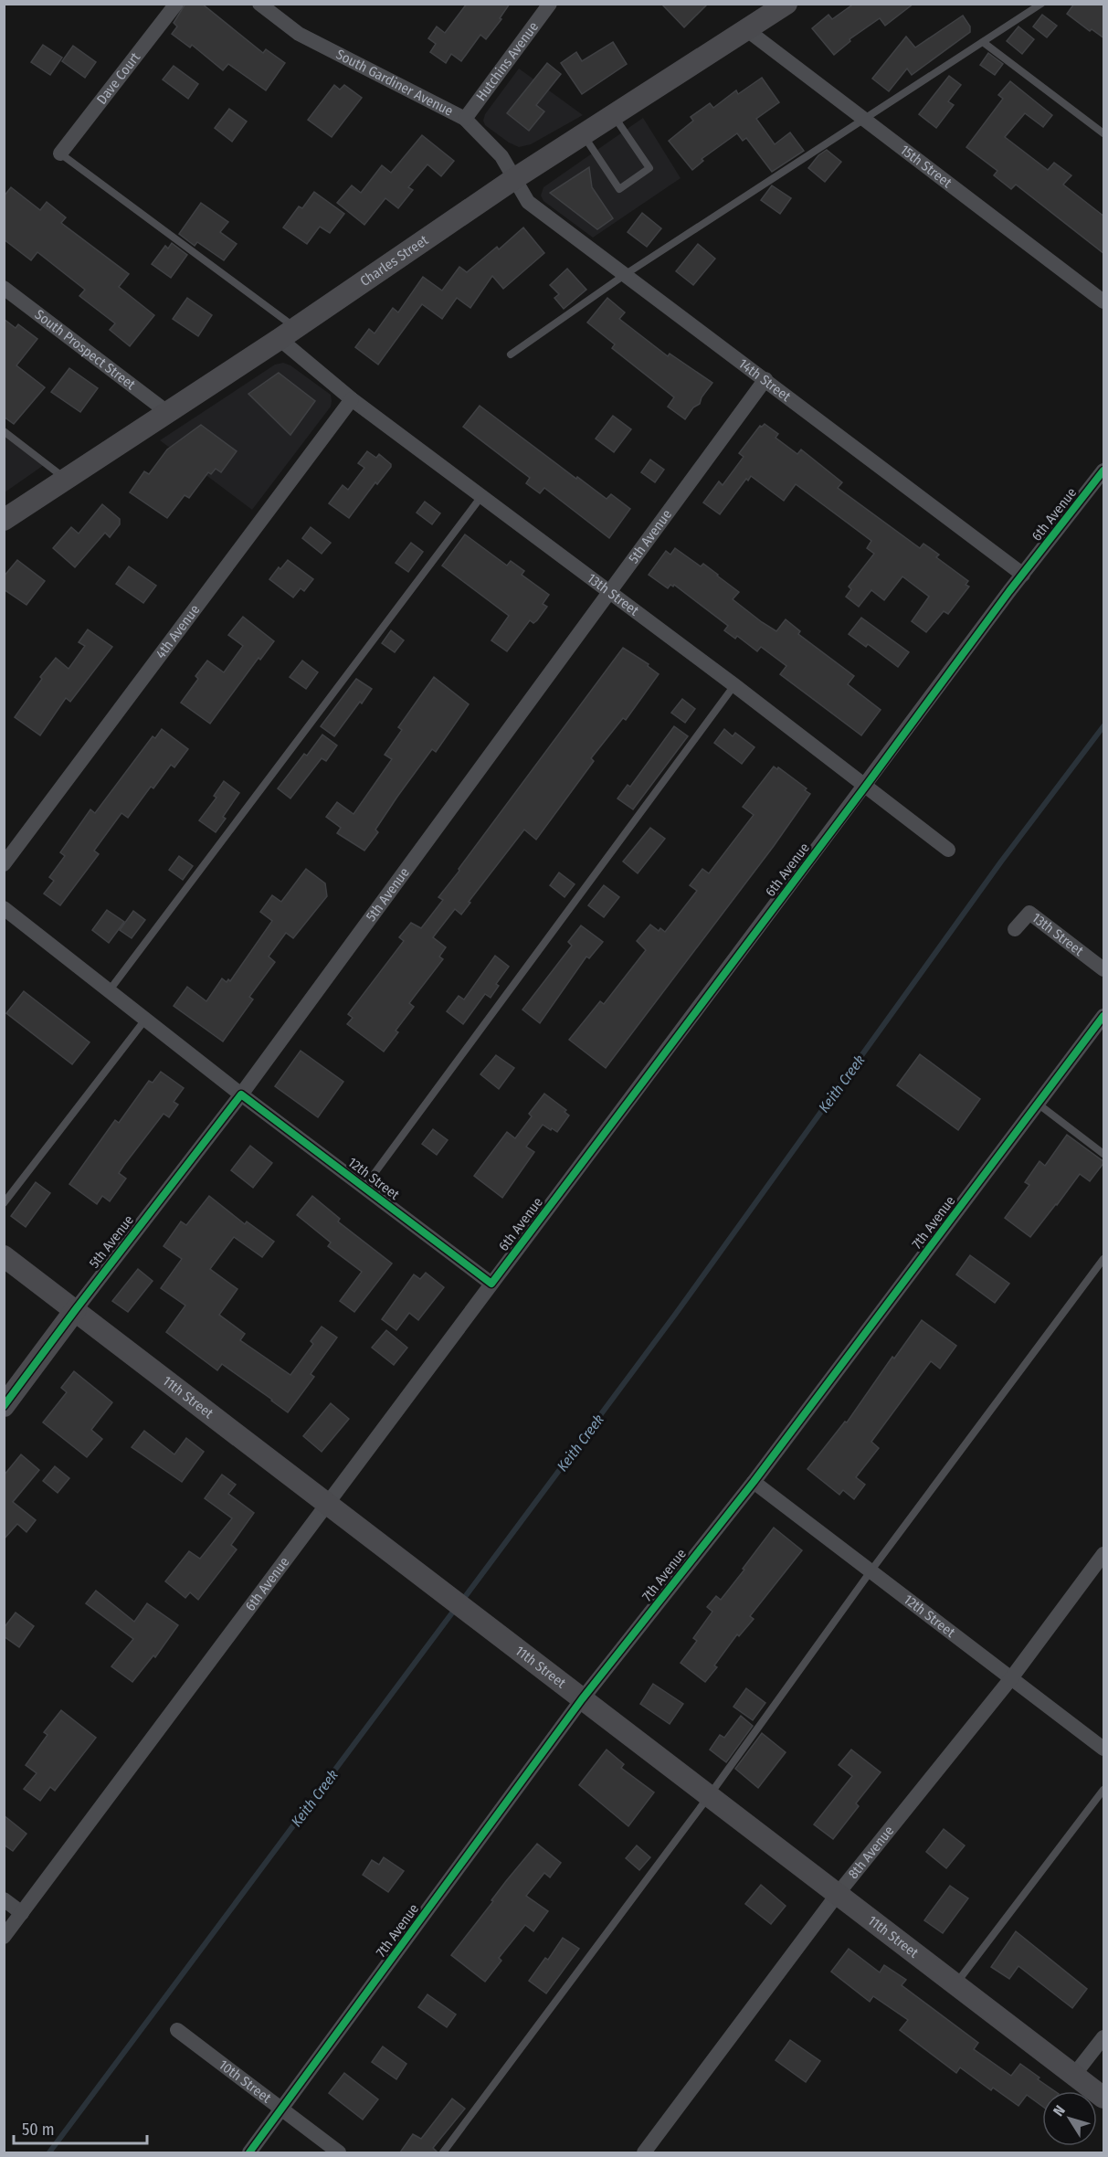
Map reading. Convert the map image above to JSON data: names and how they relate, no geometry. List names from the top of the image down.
{
  "streets": {
    "main road": ["Charles Street", "5th Avenue", "11th Street"],
    "street": [
      "Hutchins Avenue",
      "Dave Court",
      "South Gardiner Avenue",
      "15th Street",
      "South Prospect Street",
      "14th Street",
      "6th Avenue",
      "13th Street",
      "4th Avenue",
      "12th Street",
      "7th Avenue",
      "8th Avenue",
      "10th Street"
    ]
  },
  "crossings": [
    ["Hutchins Avenue", "South Gardiner Avenue"],
    ["South Gardiner Avenue", "Charles Street"],
    ["South Gardiner Avenue", "14th Street"],
    ["15th Street", "Charles Street"],
    ["Charles Street", "South Prospect Street"],
    ["Charles Street", "14th Street"],
    ["Charles Street", "13th Street"],
    ["14th Street", "6th Avenue"],
    ["14th Street", "5th Avenue"],
    ["6th Avenue", "13th Street"],
    ["6th Avenue", "12th Street"],
    ["6th Avenue", "11th Street"],
    ["5th Avenue", "13th Street"],
    ["5th Avenue", "12th Street"],
    ["5th Avenue", "11th Street"],
    ["13th Street", "4th Avenue"],
    ["12th Street", "7th Avenue"],
    ["12th Street", "8th Avenue"],
    ["7th Avenue", "11th Street"],
    ["7th Avenue", "10th Street"],
    ["11th Street", "8th Avenue"]
  ],
  "water": ["Keith Creek"],
  "scale_bar": "50 m",
  "north": "top left"
}
